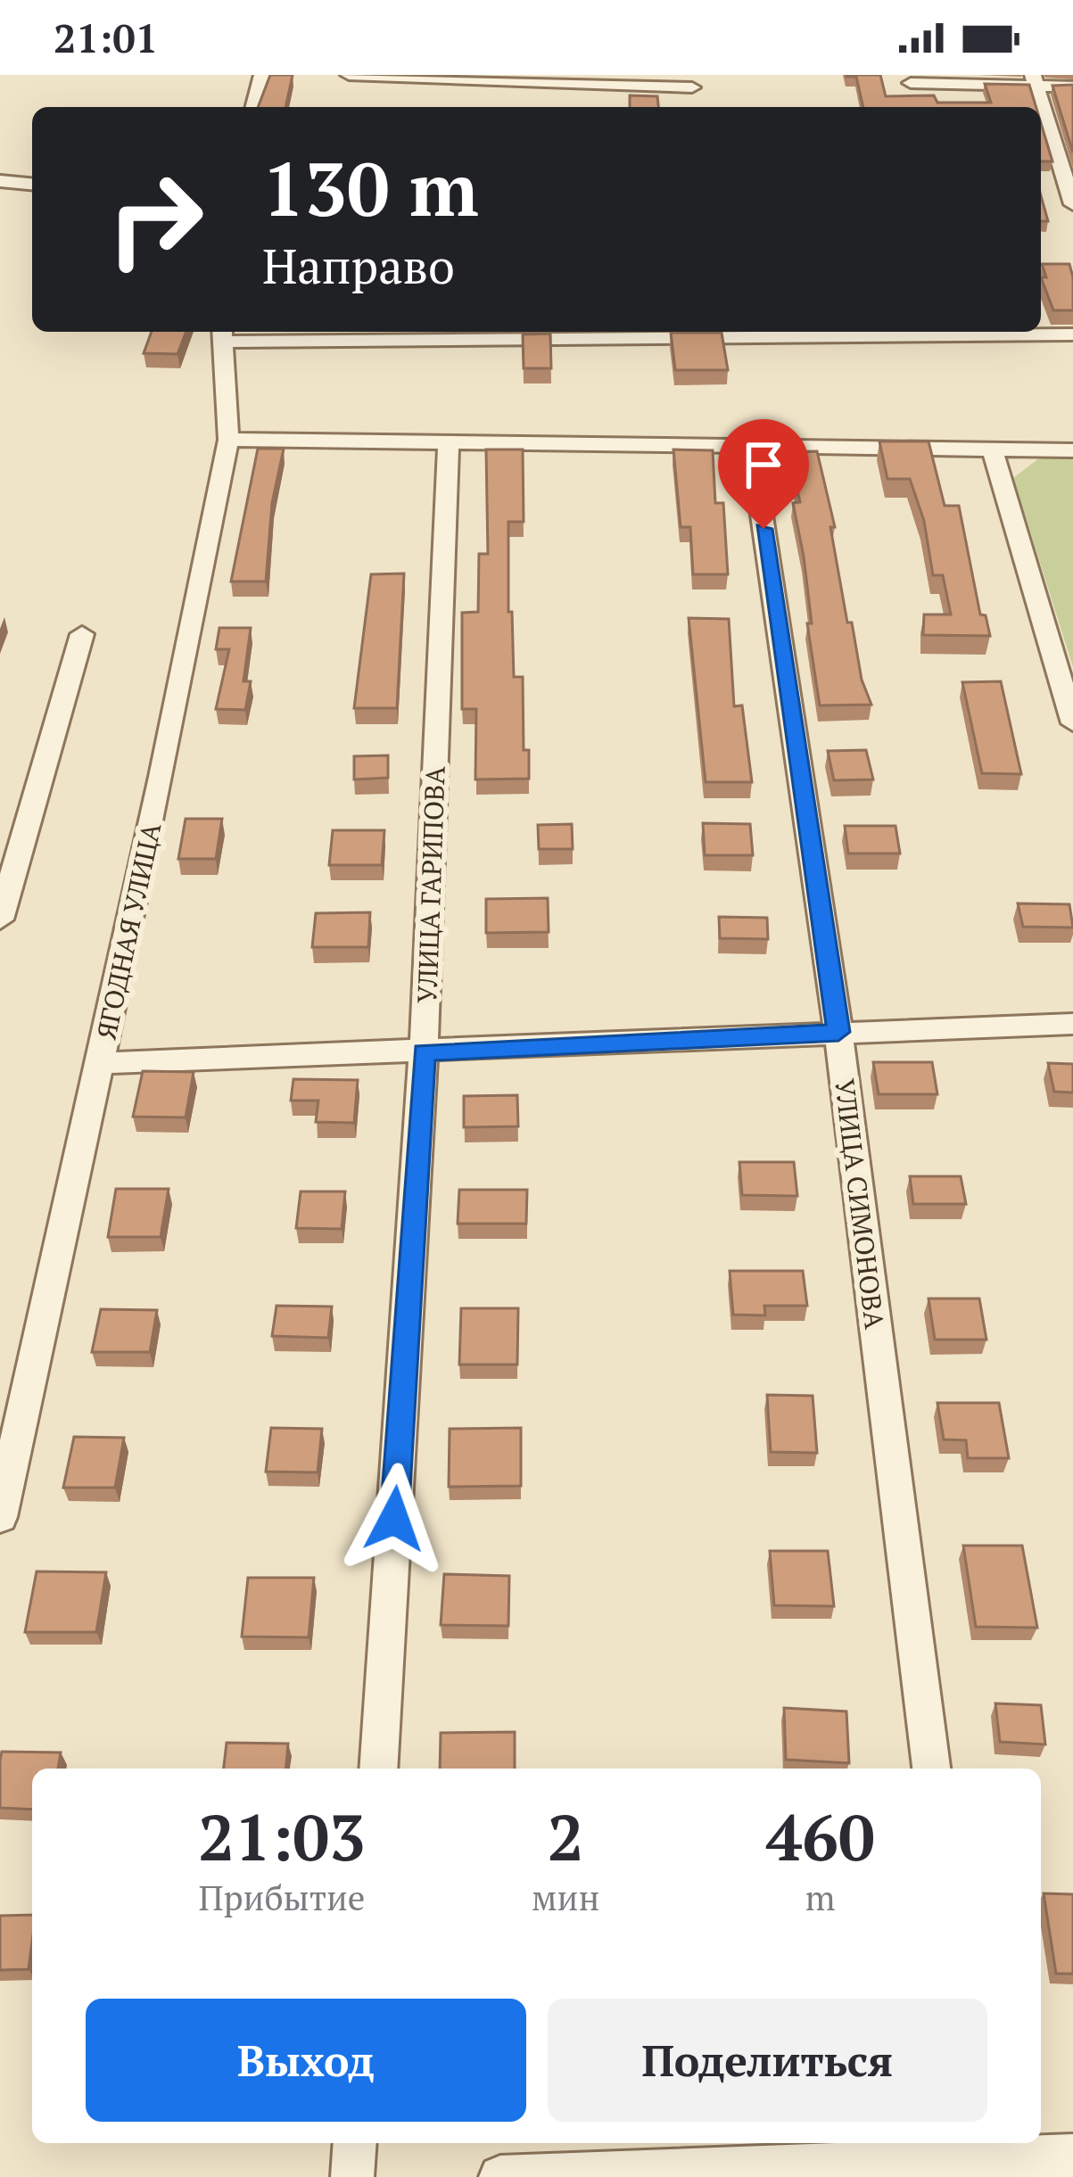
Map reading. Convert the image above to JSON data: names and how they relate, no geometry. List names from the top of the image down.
{
  "streets": {
    "street": ["УЛИЦА ГАРИПОВА", "ЯГОДНАЯ УЛИЦА", "УЛИЦА СИМОНОВА"]
  },
  "page": {
    "status": "21:01",
    "turn": ["130 m", "Направо"],
    "eta": [
      "21:03",
      "Прибытие",
      "2",
      "мин",
      "460",
      "m"
    ],
    "buttons": ["Выход", "Поделиться"]
  }
}
